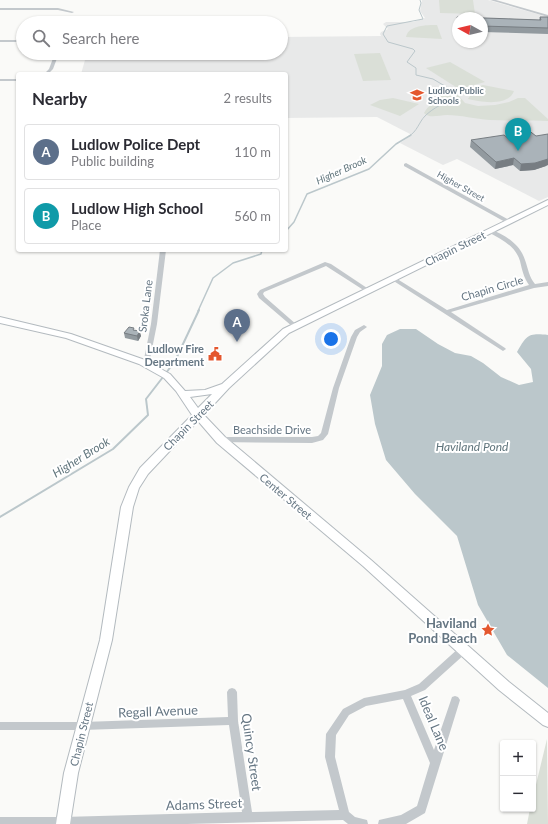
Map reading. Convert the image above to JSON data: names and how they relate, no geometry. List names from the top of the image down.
{
  "streets": {
    "main road": ["Chapin Street", "Center Street"],
    "street": [
      "Higher Street",
      "Chapin Circle",
      "Sroka Lane",
      "Beachside Drive",
      "Regall Avenue",
      "Ideal Lane",
      "Quincy Street",
      "Adams Street"
    ]
  },
  "crossings": [
    ["Higher Street", "Chapin Street"],
    ["Chapin Street", "Chapin Circle"],
    ["Chapin Street", "Center Street"],
    ["Chapin Street", "Regall Avenue"],
    ["Chapin Street", "Adams Street"],
    ["Sroka Lane", "Center Street"],
    ["Beachside Drive", "Center Street"],
    ["Center Street", "Ideal Lane"],
    ["Regall Avenue", "Quincy Street"],
    ["Ideal Lane", "Adams Street"],
    ["Quincy Street", "Adams Street"]
  ],
  "water": ["Higher Brook", "Haviland Pond"],
  "places": {
    "school or university": ["Ludlow Public Schools"],
    "public building": ["Ludlow Fire Department"],
    "place": ["Haviland Pond Beach"]
  },
  "north": "left",
  "page": {
    "search": "Search here",
    "heading": ["Nearby", "2 results"],
    "pins": ["B", "A"],
    "list": [
      {
        "mark": "A",
        "name": "Ludlow Police Dept",
        "note": "Public building",
        "value": "110 m"
      },
      {
        "mark": "B",
        "name": "Ludlow High School",
        "note": "Place",
        "value": "560 m"
      }
    ],
    "map_buttons": ["+", "−"]
  }
}
